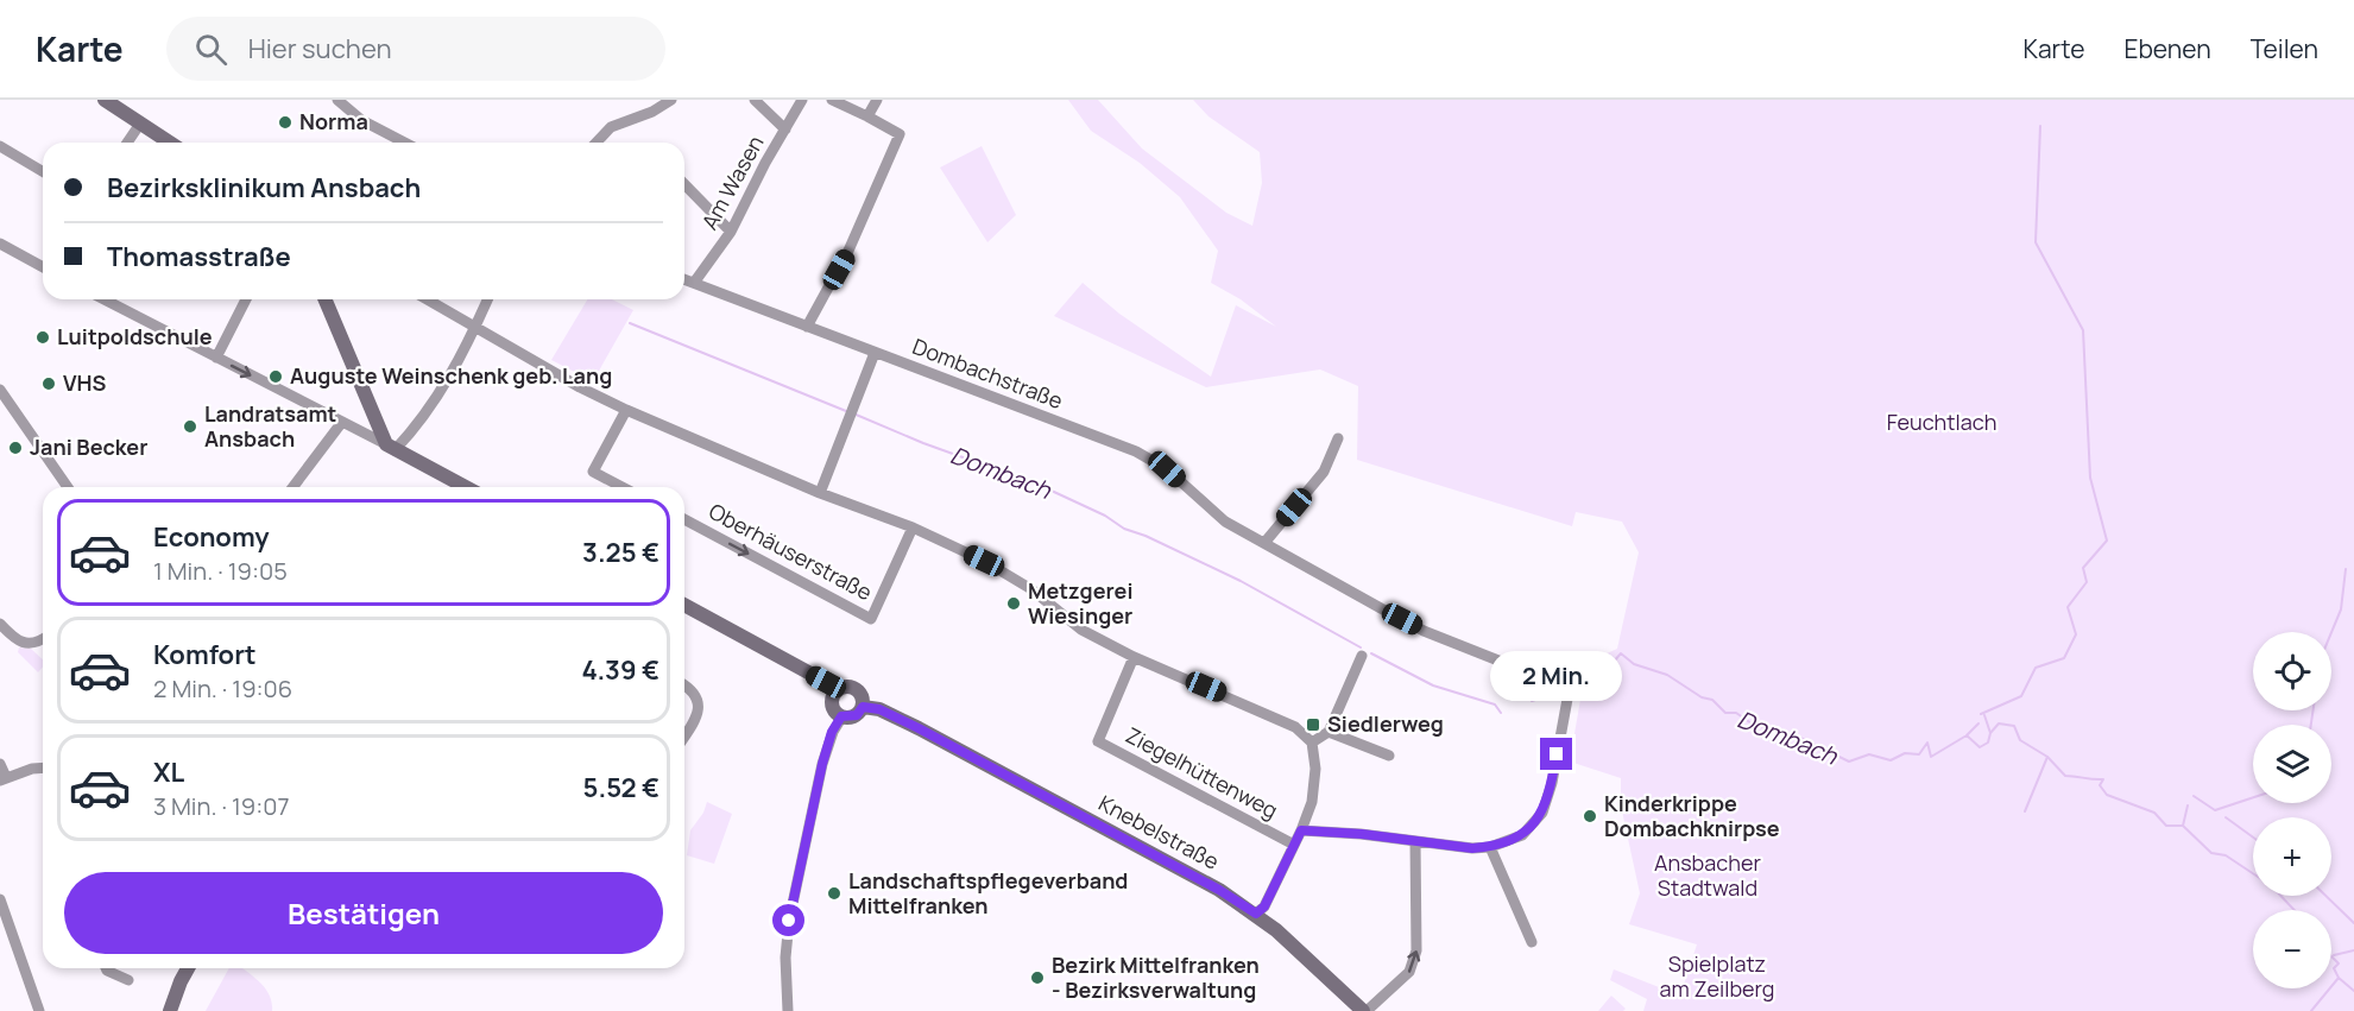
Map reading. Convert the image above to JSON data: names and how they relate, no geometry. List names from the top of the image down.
{
  "streets": {
    "main road": ["Knebelstraße"],
    "street": [
      "Am Wasen",
      "Dombachstraße",
      "Oberhäuserstraße",
      "Ziegelhüttenweg"
    ]
  },
  "crossings": [
    ["Am Wasen", "Dombachstraße"]
  ],
  "water": ["Dombach"],
  "parks": ["Feuchtlach", "Ansbacher Stadtwald", "Spielplatz am Zeilberg"],
  "places": {
    "other": [
      "Norma",
      "Luitpoldschule",
      "Auguste Weinschenk geb. Lang",
      "VHS",
      "Landratsamt Ansbach",
      "Jani Becker",
      "Metzgerei Wiesinger",
      "Kinderkrippe Dombachknirpse",
      "Landschaftspflegeverband Mittelfranken",
      "Bezirk Mittelfranken - Bezirksverwaltung"
    ],
    "transit": ["Siedlerweg"]
  },
  "page": {
    "header": "Karte",
    "search": "Hier suchen",
    "nav": ["Karte", "Ebenen", "Teilen"],
    "banner": ["Bezirksklinikum Ansbach", "Thomasstraße"],
    "list": [
      {
        "name": "Economy",
        "note": "1 Min. · 19:05",
        "value": "3.25 €"
      },
      {
        "name": "Komfort",
        "note": "2 Min. · 19:06",
        "value": "4.39 €"
      },
      {
        "name": "XL",
        "note": "3 Min. · 19:07",
        "value": "5.52 €"
      }
    ],
    "map_buttons": ["+", "−"],
    "bubble": "2 Min.",
    "buttons": "Bestätigen"
  }
}
